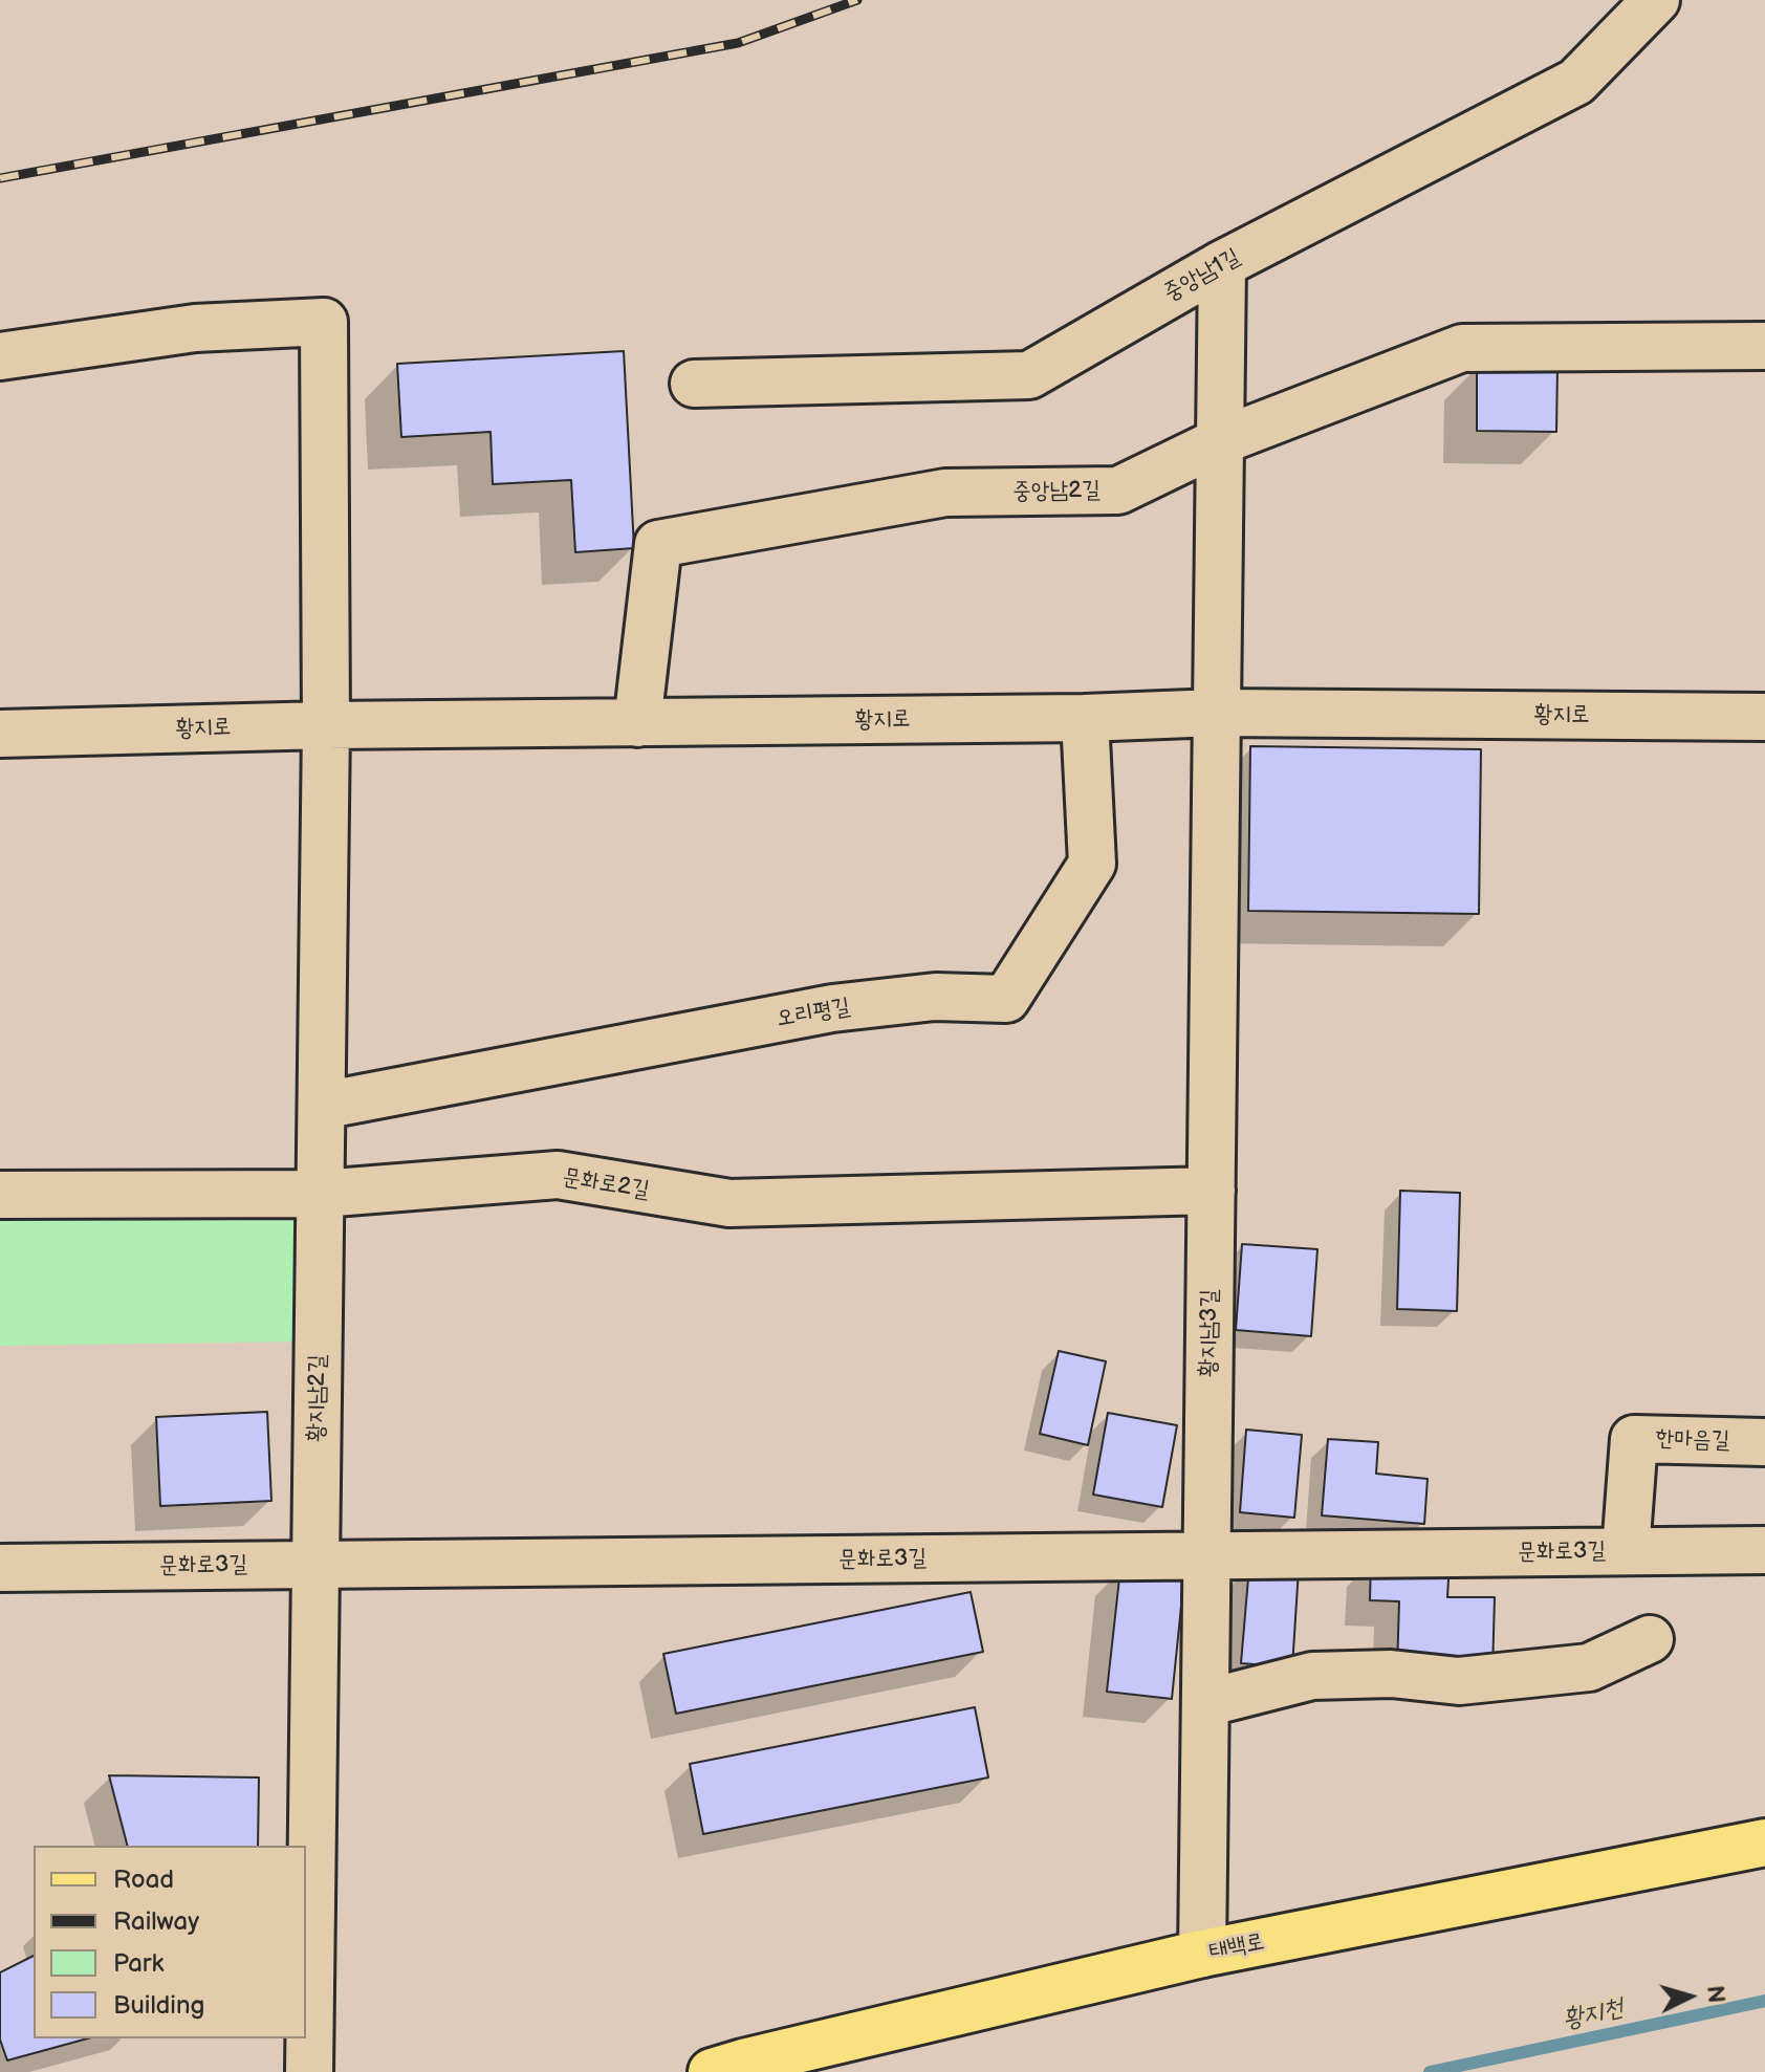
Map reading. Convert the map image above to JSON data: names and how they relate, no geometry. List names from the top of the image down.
{
  "streets": {
    "main road": ["태백로"],
    "street": [
      "중앙남1길",
      "중앙남2길",
      "황지로",
      "오리평길",
      "문화로2길",
      "황지남3길",
      "황지남2길",
      "한마음길",
      "문화로3길"
    ]
  },
  "crossings": [
    ["중앙남1길", "황지남3길"],
    ["중앙남2길", "황지로"],
    ["중앙남2길", "황지남3길"],
    ["황지로", "오리평길"],
    ["황지로", "황지남3길"],
    ["황지로", "황지남2길"],
    ["오리평길", "황지남2길"],
    ["문화로2길", "황지남3길"],
    ["문화로2길", "황지남2길"],
    ["황지남3길", "문화로3길"],
    ["황지남3길", "태백로"],
    ["황지남2길", "문화로3길"],
    ["한마음길", "문화로3길"]
  ],
  "water": ["황지천"],
  "legend": [
    "Road",
    "Railway",
    "Park",
    "Building"
  ],
  "north": "right"
}
